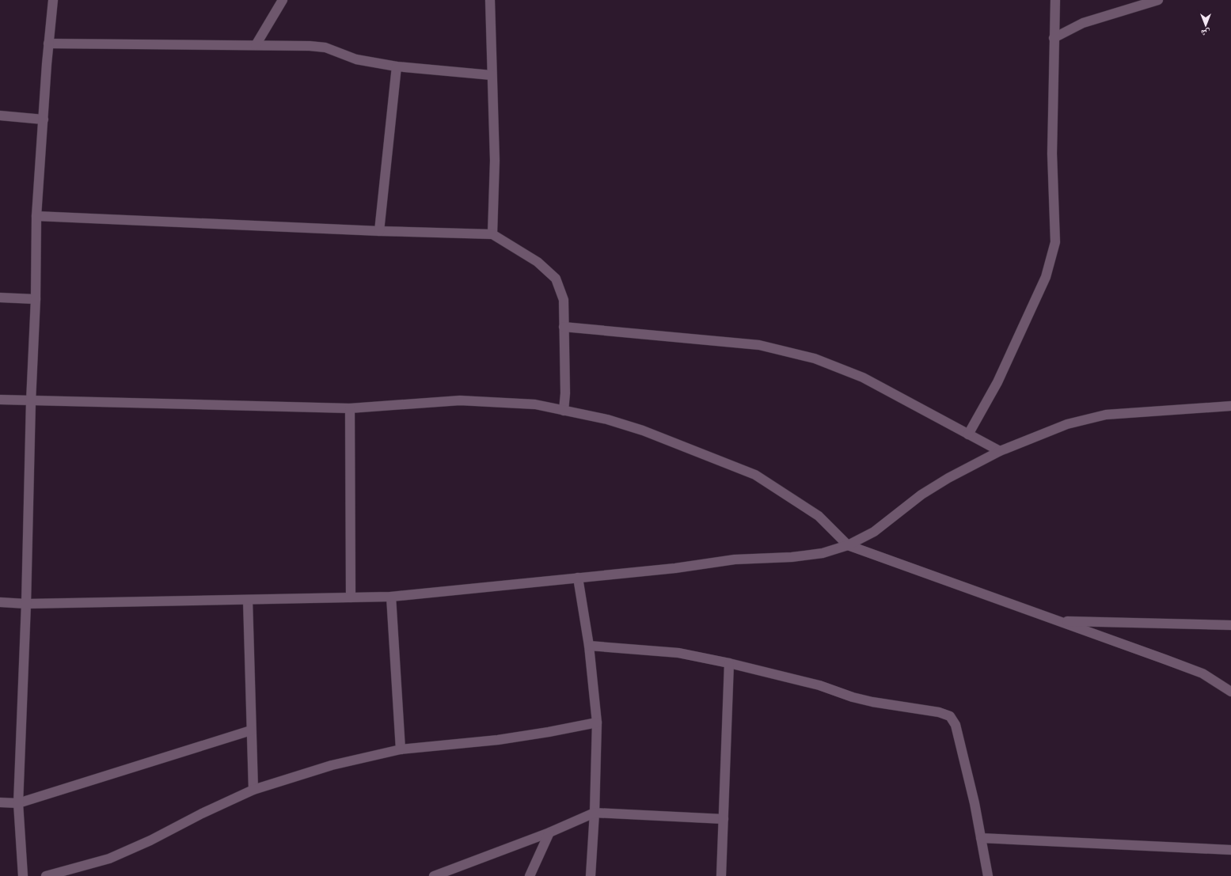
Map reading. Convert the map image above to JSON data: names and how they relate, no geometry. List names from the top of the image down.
{
  "north": "bottom"
}
